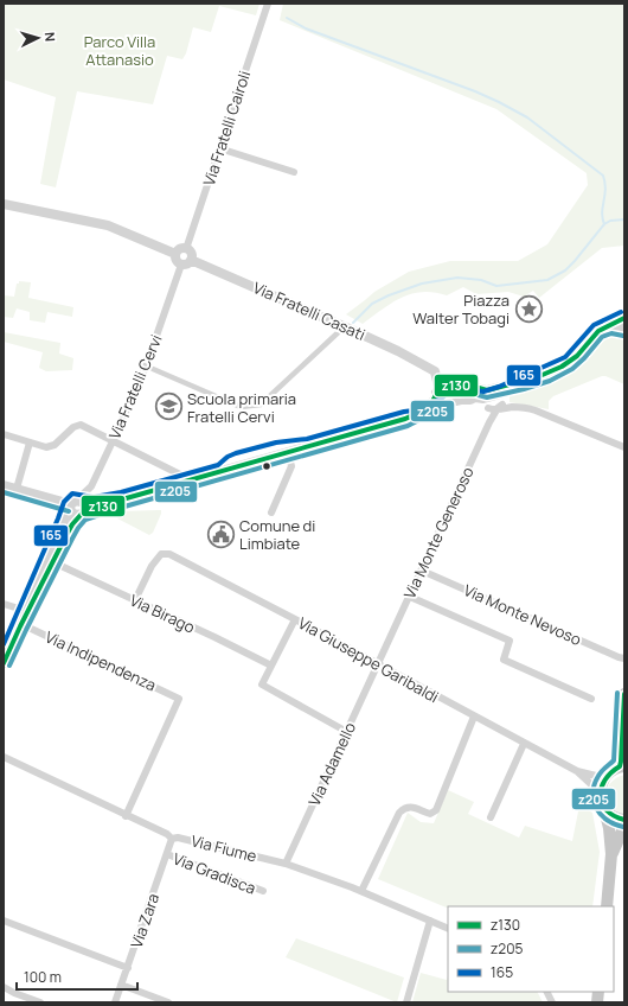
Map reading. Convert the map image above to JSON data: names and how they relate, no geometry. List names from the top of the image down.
{
  "streets": {
    "street": [
      "Via Fratelli Cairoli",
      "Via Fratelli Casati",
      "Via Fratelli Cervi",
      "Via Monte Generoso",
      "Via Birago",
      "Via Monte Nevoso",
      "Via Giuseppe Garibaldi",
      "Via Indipendenza",
      "Via Adamello",
      "Via Fiume",
      "Via Gradisca",
      "Via Zara"
    ]
  },
  "crossings": [
    ["Via Fratelli Cairoli", "Via Fratelli Casati"],
    ["Via Fratelli Cairoli", "Via Fratelli Cervi"],
    ["Via Fratelli Casati", "Via Fratelli Cervi"],
    ["Via Monte Generoso", "Via Monte Nevoso"],
    ["Via Monte Generoso", "Via Giuseppe Garibaldi"],
    ["Via Monte Generoso", "Via Adamello"],
    ["Via Birago", "Via Giuseppe Garibaldi"],
    ["Via Giuseppe Garibaldi", "Via Adamello"],
    ["Via Indipendenza", "Via Fiume"],
    ["Via Adamello", "Via Fiume"],
    ["Via Fiume", "Via Zara"],
    ["Via Gradisca", "Via Zara"]
  ],
  "parks": ["Parco Villa Attanasio"],
  "places": {
    "place": ["Piazza Walter Tobagi"],
    "school or university": ["Scuola primaria Fratelli Cervi"],
    "public building": ["Comune di Limbiate"]
  },
  "lines": ["transit line 165", "transit line z130", "transit line z205"],
  "legend": ["z130", "z205", "165"],
  "scale_bar": "100 m",
  "north": "right"
}
